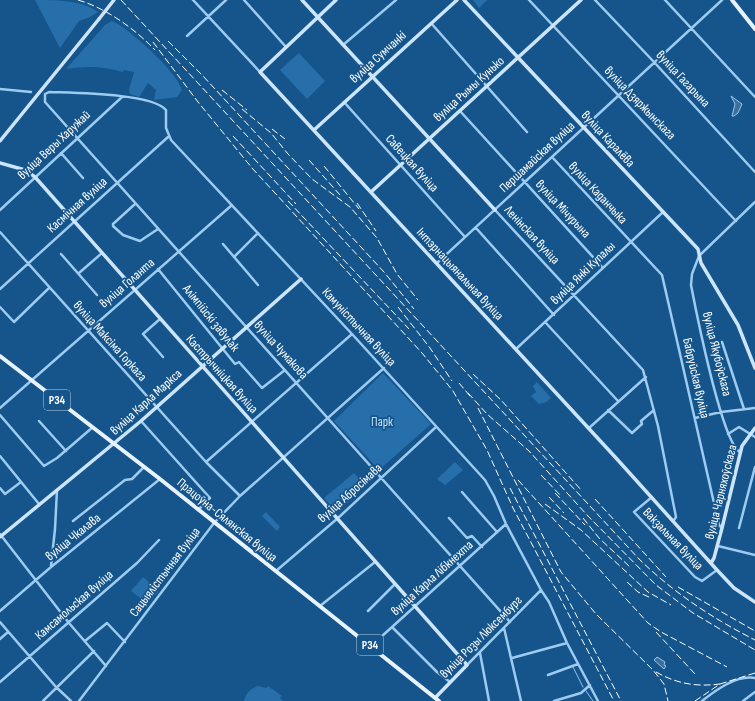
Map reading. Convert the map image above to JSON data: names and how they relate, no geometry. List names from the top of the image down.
{
  "streets": {
    "main road": ["Р34", "Працоўна-Сялянская вуліца"],
    "street": [
      "вуліца Сумчанкі",
      "вуліца Гагарына",
      "вуліца Рымы Кунько",
      "вуліца Дзяржынскага",
      "вуліца Каралёва",
      "вуліца Веры Харужай",
      "Першамайская вуліца",
      "Савецкая вуліца",
      "вуліца Каданчыка",
      "Касмічная вуліца",
      "вуліца Мічурына",
      "Ленінская вуліца",
      "вуліца Янкі Купалы",
      "Інтэрнацыянальная вуліца",
      "вуліца Голанта",
      "Алімпійскі завулак",
      "Камуністычная вуліца",
      "вуліца Максіма Горкага",
      "вуліца Чумакова",
      "вуліца Якубоўскага",
      "Кастрычніцкая вуліца",
      "Бабруйская вуліца",
      "вуліца Карла Маркса",
      "вуліца Чарняхоўскага",
      "вуліца Абросімава",
      "вуліца Чкалава",
      "Вакзальная вуліца",
      "Сацыялістычная вуліца",
      "вуліца Карла Лібкнехта",
      "Камсамольская вуліца",
      "вуліца Розы Люксембург"
    ]
  },
  "crossings": [
    ["вуліца Сумчанкі", "Савецкая вуліца"],
    ["вуліца Сумчанкі", "Ленінская вуліца"],
    ["вуліца Сумчанкі", "Інтэрнацыянальная вуліца"],
    ["вуліца Гагарына", "Першамайская вуліца"],
    ["вуліца Рымы Кунько", "вуліца Дзяржынскага"],
    ["вуліца Рымы Кунько", "вуліца Каралёва"],
    ["вуліца Рымы Кунько", "Савецкая вуліца"],
    ["вуліца Рымы Кунько", "вуліца Мічурына"],
    ["вуліца Рымы Кунько", "Ленінская вуліца"],
    ["вуліца Рымы Кунько", "Інтэрнацыянальная вуліца"],
    ["вуліца Дзяржынскага", "Першамайская вуліца"],
    ["вуліца Каралёва", "Першамайская вуліца"],
    ["вуліца Каралёва", "вуліца Янкі Купалы"],
    ["вуліца Каралёва", "вуліца Якубоўскага"],
    ["вуліца Веры Харужай", "вуліца Чумакова"],
    ["вуліца Веры Харужай", "Кастрычніцкая вуліца"],
    ["Першамайская вуліца", "Савецкая вуліца"],
    ["Першамайская вуліца", "вуліца Каданчыка"],
    ["Першамайская вуліца", "вуліца Мічурына"],
    ["Першамайская вуліца", "Ленінская вуліца"],
    ["Першамайская вуліца", "Інтэрнацыянальная вуліца"],
    ["вуліца Каданчыка", "вуліца Янкі Купалы"],
    ["вуліца Каданчыка", "Бабруйская вуліца"],
    ["Касмічная вуліца", "Камуністычная вуліца"],
    ["Касмічная вуліца", "вуліца Максіма Горкага"],
    ["Касмічная вуліца", "вуліца Чумакова"],
    ["Касмічная вуліца", "Кастрычніцкая вуліца"],
    ["вуліца Мічурына", "вуліца Янкі Купалы"],
    ["Ленінская вуліца", "вуліца Янкі Купалы"],
    ["Ленінская вуліца", "Інтэрнацыянальная вуліца"],
    ["вуліца Янкі Купалы", "Інтэрнацыянальная вуліца"],
    ["вуліца Янкі Купалы", "Бабруйская вуліца"],
    ["Інтэрнацыянальная вуліца", "вуліца Чарняхоўскага"],
    ["Інтэрнацыянальная вуліца", "Вакзальная вуліца"],
    ["вуліца Голанта", "Алімпійскі завулак"],
    ["вуліца Голанта", "Камуністычная вуліца"],
    ["вуліца Голанта", "вуліца Максіма Горкага"],
    ["вуліца Голанта", "вуліца Чумакова"],
    ["вуліца Голанта", "Кастрычніцкая вуліца"],
    ["вуліца Голанта", "Працоўна-Сялянская вуліца"],
    ["Алімпійскі завулак", "вуліца Чумакова"],
    ["Алімпійскі завулак", "вуліца Карла Маркса"],
    ["Камуністычная вуліца", "вуліца Карла Маркса"],
    ["Камуністычная вуліца", "вуліца Абросімава"],
    ["Камуністычная вуліца", "Сацыялістычная вуліца"],
    ["Камуністычная вуліца", "вуліца Карла Лібкнехта"],
    ["Камуністычная вуліца", "вуліца Розы Люксембург"],
    ["вуліца Максіма Горкага", "вуліца Карла Маркса"],
    ["вуліца Максіма Горкага", "Сацыялістычная вуліца"],
    ["вуліца Чумакова", "вуліца Карла Маркса"],
    ["вуліца Чумакова", "вуліца Абросімава"],
    ["вуліца Чумакова", "Сацыялістычная вуліца"],
    ["вуліца Чумакова", "вуліца Карла Лібкнехта"],
    ["вуліца Чумакова", "вуліца Розы Люксембург"],
    ["вуліца Якубоўскага", "вуліца Чарняхоўскага"],
    ["Кастрычніцкая вуліца", "вуліца Карла Маркса"],
    ["Кастрычніцкая вуліца", "вуліца Абросімава"],
    ["Кастрычніцкая вуліца", "Сацыялістычная вуліца"],
    ["Кастрычніцкая вуліца", "вуліца Карла Лібкнехта"],
    ["Кастрычніцкая вуліца", "вуліца Розы Люксембург"],
    ["Бабруйская вуліца", "вуліца Чарняхоўскага"],
    ["вуліца Карла Маркса", "Працоўна-Сялянская вуліца"],
    ["вуліца Абросімава", "Працоўна-Сялянская вуліца"],
    ["Працоўна-Сялянская вуліца", "вуліца Чкалава"],
    ["Працоўна-Сялянская вуліца", "Сацыялістычная вуліца"],
    ["Працоўна-Сялянская вуліца", "вуліца Карла Лібкнехта"],
    ["Працоўна-Сялянская вуліца", "вуліца Розы Люксембург"]
  ],
  "parks": ["Парк"]
}
